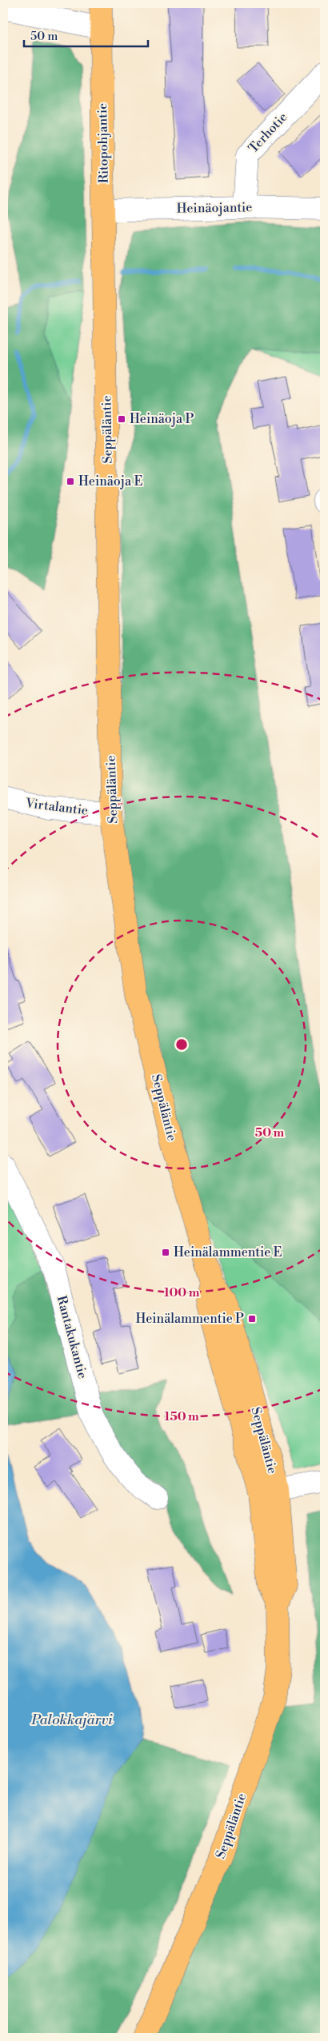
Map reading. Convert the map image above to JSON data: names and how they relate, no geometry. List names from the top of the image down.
{
  "streets": {
    "main road": ["Ritopohjantie", "Seppäläntie"],
    "street": [
      "Terhotie",
      "Heinäojantie",
      "Virtalantie",
      "Rantakukantie"
    ]
  },
  "crossings": [
    ["Terhotie", "Heinäojantie"],
    ["Ritopohjantie", "Heinäojantie"],
    ["Ritopohjantie", "Seppäläntie"],
    ["Seppäläntie", "Virtalantie"]
  ],
  "water": ["Palokkajärvi"],
  "places": {
    "transit": [
      "Heinäoja P",
      "Heinäoja E",
      "Heinälammentie E",
      "Heinälammentie P"
    ]
  },
  "scale_bar": "50 m",
  "rings": ["50 m", "100 m", "150 m"]
}
